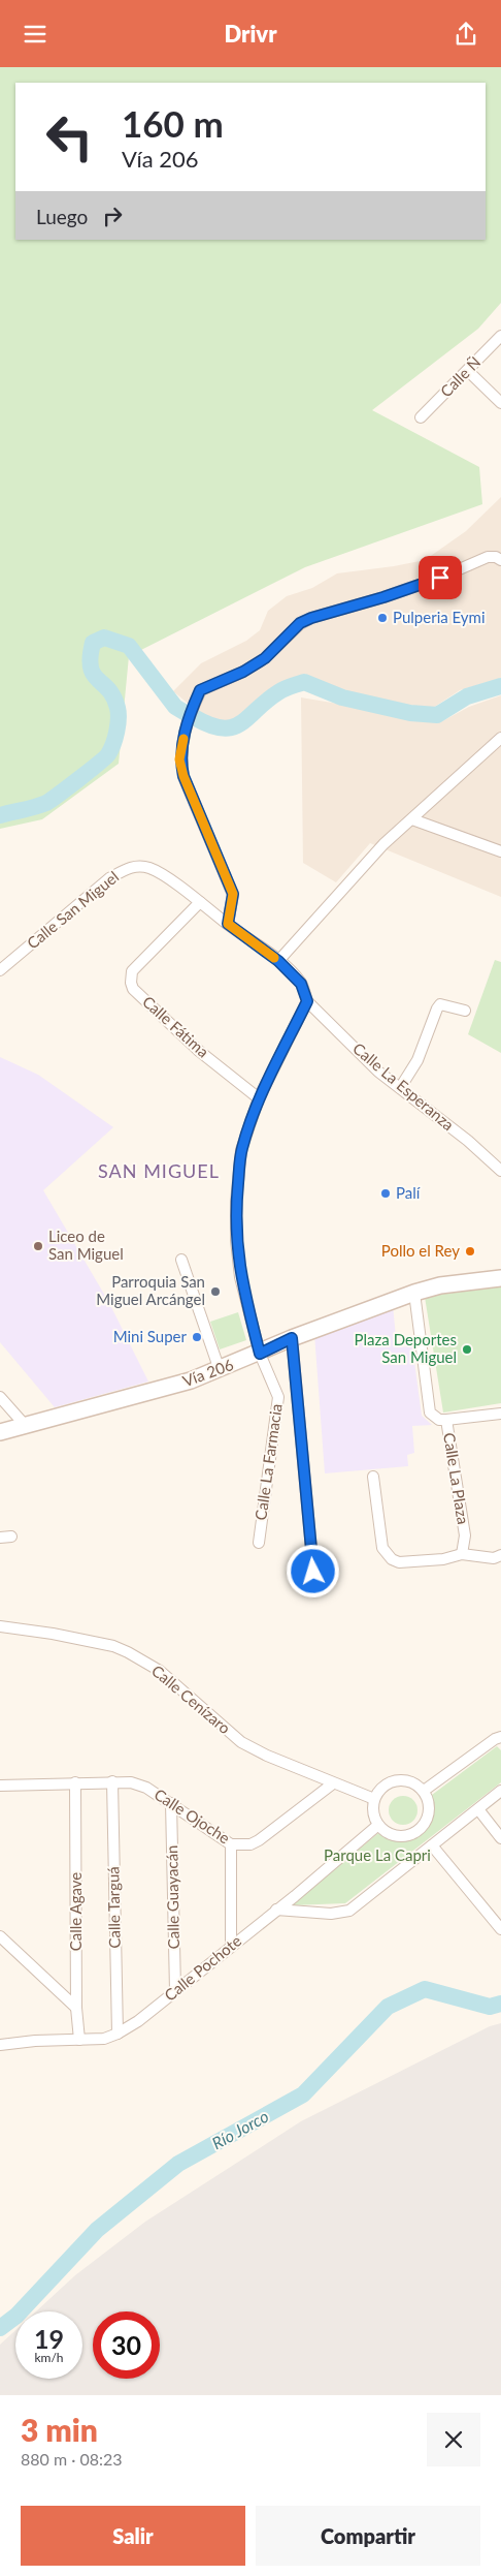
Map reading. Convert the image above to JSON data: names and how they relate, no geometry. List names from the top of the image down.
{
  "streets": {
    "main road": ["Vía 206"],
    "street": [
      "Calle Ñ",
      "Calle San Miguel",
      "Calle Fátima",
      "Calle La Esperanza",
      "Calle La Farmacia",
      "Calle La Plaza",
      "Calle Cenízaro",
      "Calle Ojoche",
      "Calle Guayacán",
      "Calle Targuá",
      "Calle Agave",
      "Calle Pochote"
    ]
  },
  "crossings": [
    ["Calle San Miguel", "Calle Fátima"],
    ["Calle San Miguel", "Calle La Esperanza"],
    ["Calle Fátima", "Calle La Farmacia"],
    ["Calle La Esperanza", "Calle La Farmacia"],
    ["Vía 206", "Calle La Farmacia"],
    ["Vía 206", "Calle La Plaza"],
    ["Calle Cenízaro", "Calle Ojoche"],
    ["Calle Cenízaro", "Calle Pochote"],
    ["Calle Ojoche", "Calle Guayacán"],
    ["Calle Ojoche", "Calle Targuá"],
    ["Calle Ojoche", "Calle Agave"],
    ["Calle Guayacán", "Calle Pochote"],
    ["Calle Targuá", "Calle Pochote"],
    ["Calle Agave", "Calle Pochote"]
  ],
  "districts": ["SAN MIGUEL"],
  "water": ["Río Jorco"],
  "parks": ["Parque La Capri"],
  "places": [
    "Pulperia Eymi",
    "Palí",
    "Liceo de San Miguel",
    "Pollo el Rey",
    "Parroquia San Miguel Arcángel",
    "Mini Super",
    "Plaza Deportes San Miguel"
  ],
  "page": {
    "header": "Drivr",
    "turn": ["160 m", "Vía 206"],
    "then": "Luego",
    "speed": "19 km/h",
    "limit": "30",
    "heading": ["3 min", "880 m · 08:23"],
    "buttons": ["Salir", "Compartir"]
  }
}
